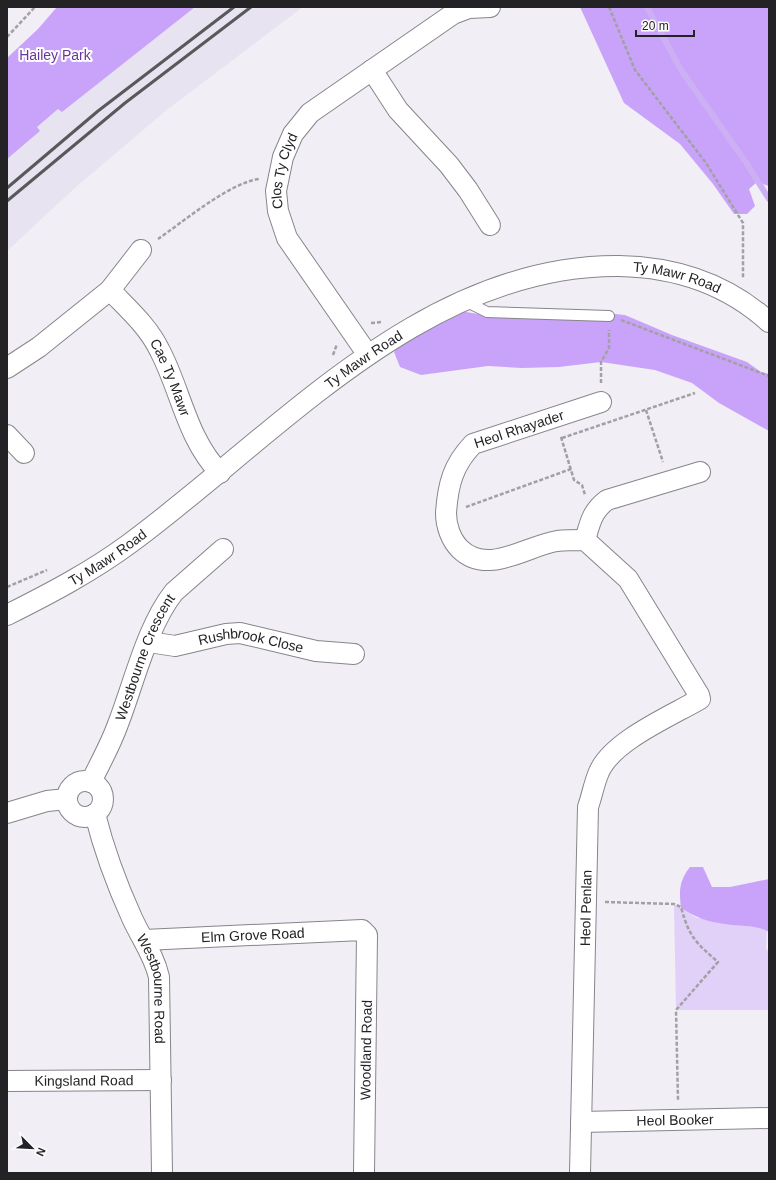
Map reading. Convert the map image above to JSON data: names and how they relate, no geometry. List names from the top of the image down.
{
  "streets": {
    "street": [
      "Clos Ty Clyd",
      "Ty Mawr Road",
      "Cae Ty Mawr",
      "Heol Rhayader",
      "Rushbrook Close",
      "Westbourne Crescent",
      "Heol Penlan",
      "Elm Grove Road",
      "Westbourne Road",
      "Woodland Road",
      "Kingsland Road",
      "Heol Booker"
    ]
  },
  "crossings": [
    ["Clos Ty Clyd", "Ty Mawr Road"],
    ["Ty Mawr Road", "Cae Ty Mawr"],
    ["Heol Rhayader", "Heol Penlan"],
    ["Rushbrook Close", "Westbourne Crescent"],
    ["Westbourne Crescent", "Westbourne Road"],
    ["Heol Penlan", "Heol Booker"],
    ["Elm Grove Road", "Westbourne Road"],
    ["Elm Grove Road", "Woodland Road"],
    ["Westbourne Road", "Kingsland Road"]
  ],
  "parks": ["Hailey Park"],
  "scale_bar": "20 m",
  "north": "bottom right"
}
